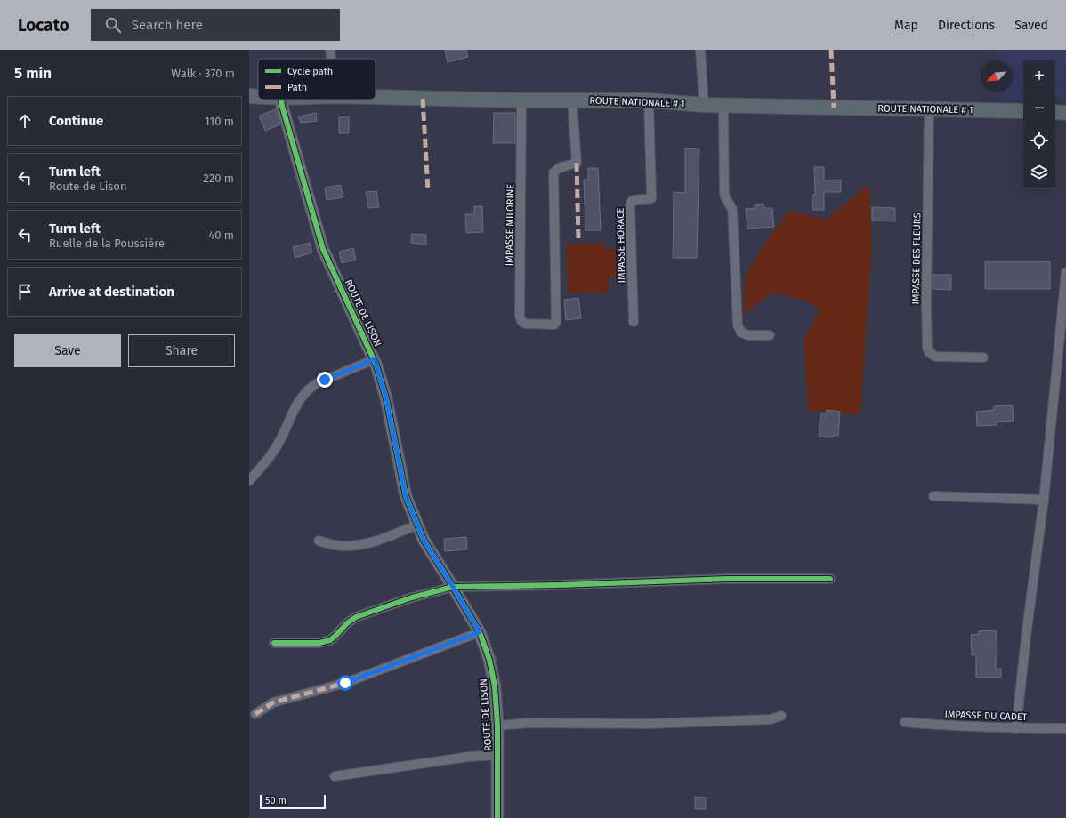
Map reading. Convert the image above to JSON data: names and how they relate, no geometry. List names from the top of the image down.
{
  "streets": {
    "main road": ["ROUTE NATIONALE # 1"],
    "street": [
      "IMPASSE MILORINE",
      "IMPASSE HORACE",
      "IMPASSE DES FLEURS",
      "ROUTE DE LISON",
      "IMPASSE DU CADET"
    ]
  },
  "crossings": [
    ["ROUTE NATIONALE # 1", "IMPASSE MILORINE"],
    ["ROUTE NATIONALE # 1", "IMPASSE HORACE"],
    ["ROUTE NATIONALE # 1", "IMPASSE DES FLEURS"]
  ],
  "legend": ["Cycle path", "Path"],
  "scale_bar": "50 m",
  "north": "bottom left",
  "page": {
    "header": "Locato",
    "search": "Search here",
    "nav": ["Map", "Directions", "Saved"],
    "heading": ["5 min", "Walk · 370 m"],
    "map_buttons": ["+", "−"],
    "list": [
      ["Continue", "110 m"],
      ["Turn left", "Route de Lison", "220 m"],
      ["Turn left", "Ruelle de la Poussière", "40 m"],
      "Arrive at destination"
    ],
    "buttons": ["Save", "Share"],
    "scale": "50 m"
  }
}
